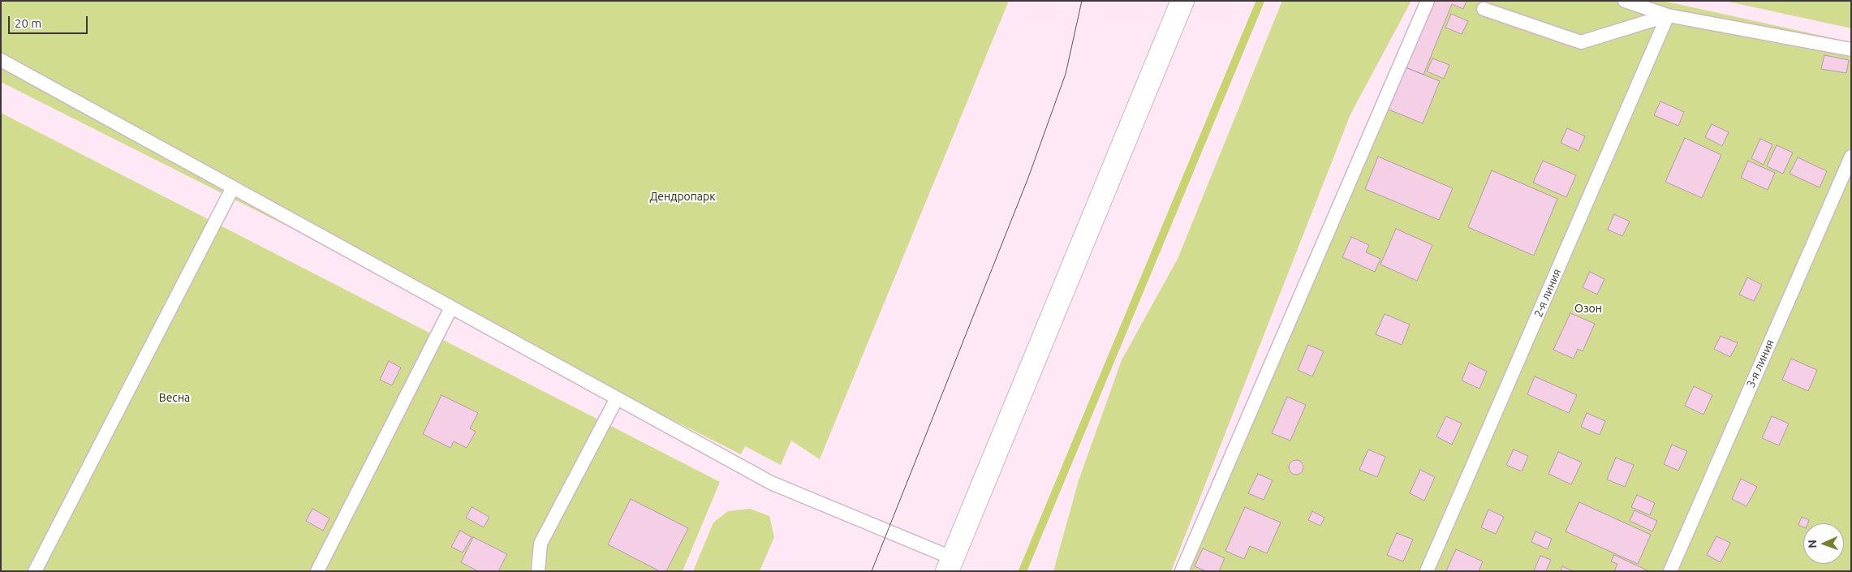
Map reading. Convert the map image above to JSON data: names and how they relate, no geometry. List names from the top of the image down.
{
  "streets": {
    "lane": ["2-я линия", "3-я линия"]
  },
  "parks": ["Дендропарк", "Озон", "Весна"],
  "scale_bar": "20 m",
  "north": "left"
}
